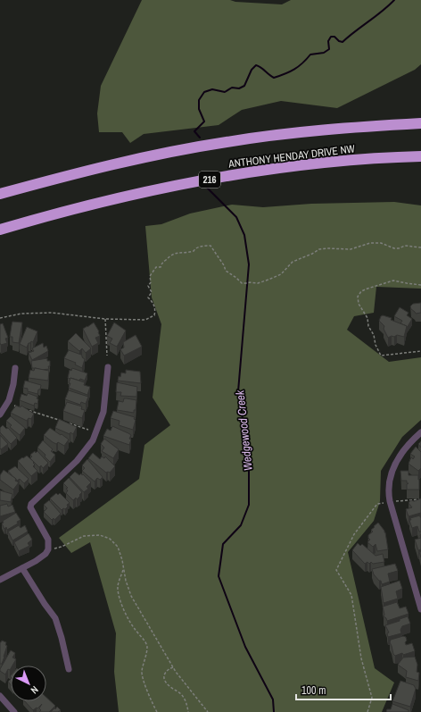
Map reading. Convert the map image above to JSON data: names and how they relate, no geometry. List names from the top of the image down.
{
  "streets": {
    "highway": ["ANTHONY HENDAY DRIVE NW", "216"]
  },
  "water": ["Wedgewood Creek"],
  "scale_bar": "100 m",
  "north": "bottom right"
}
